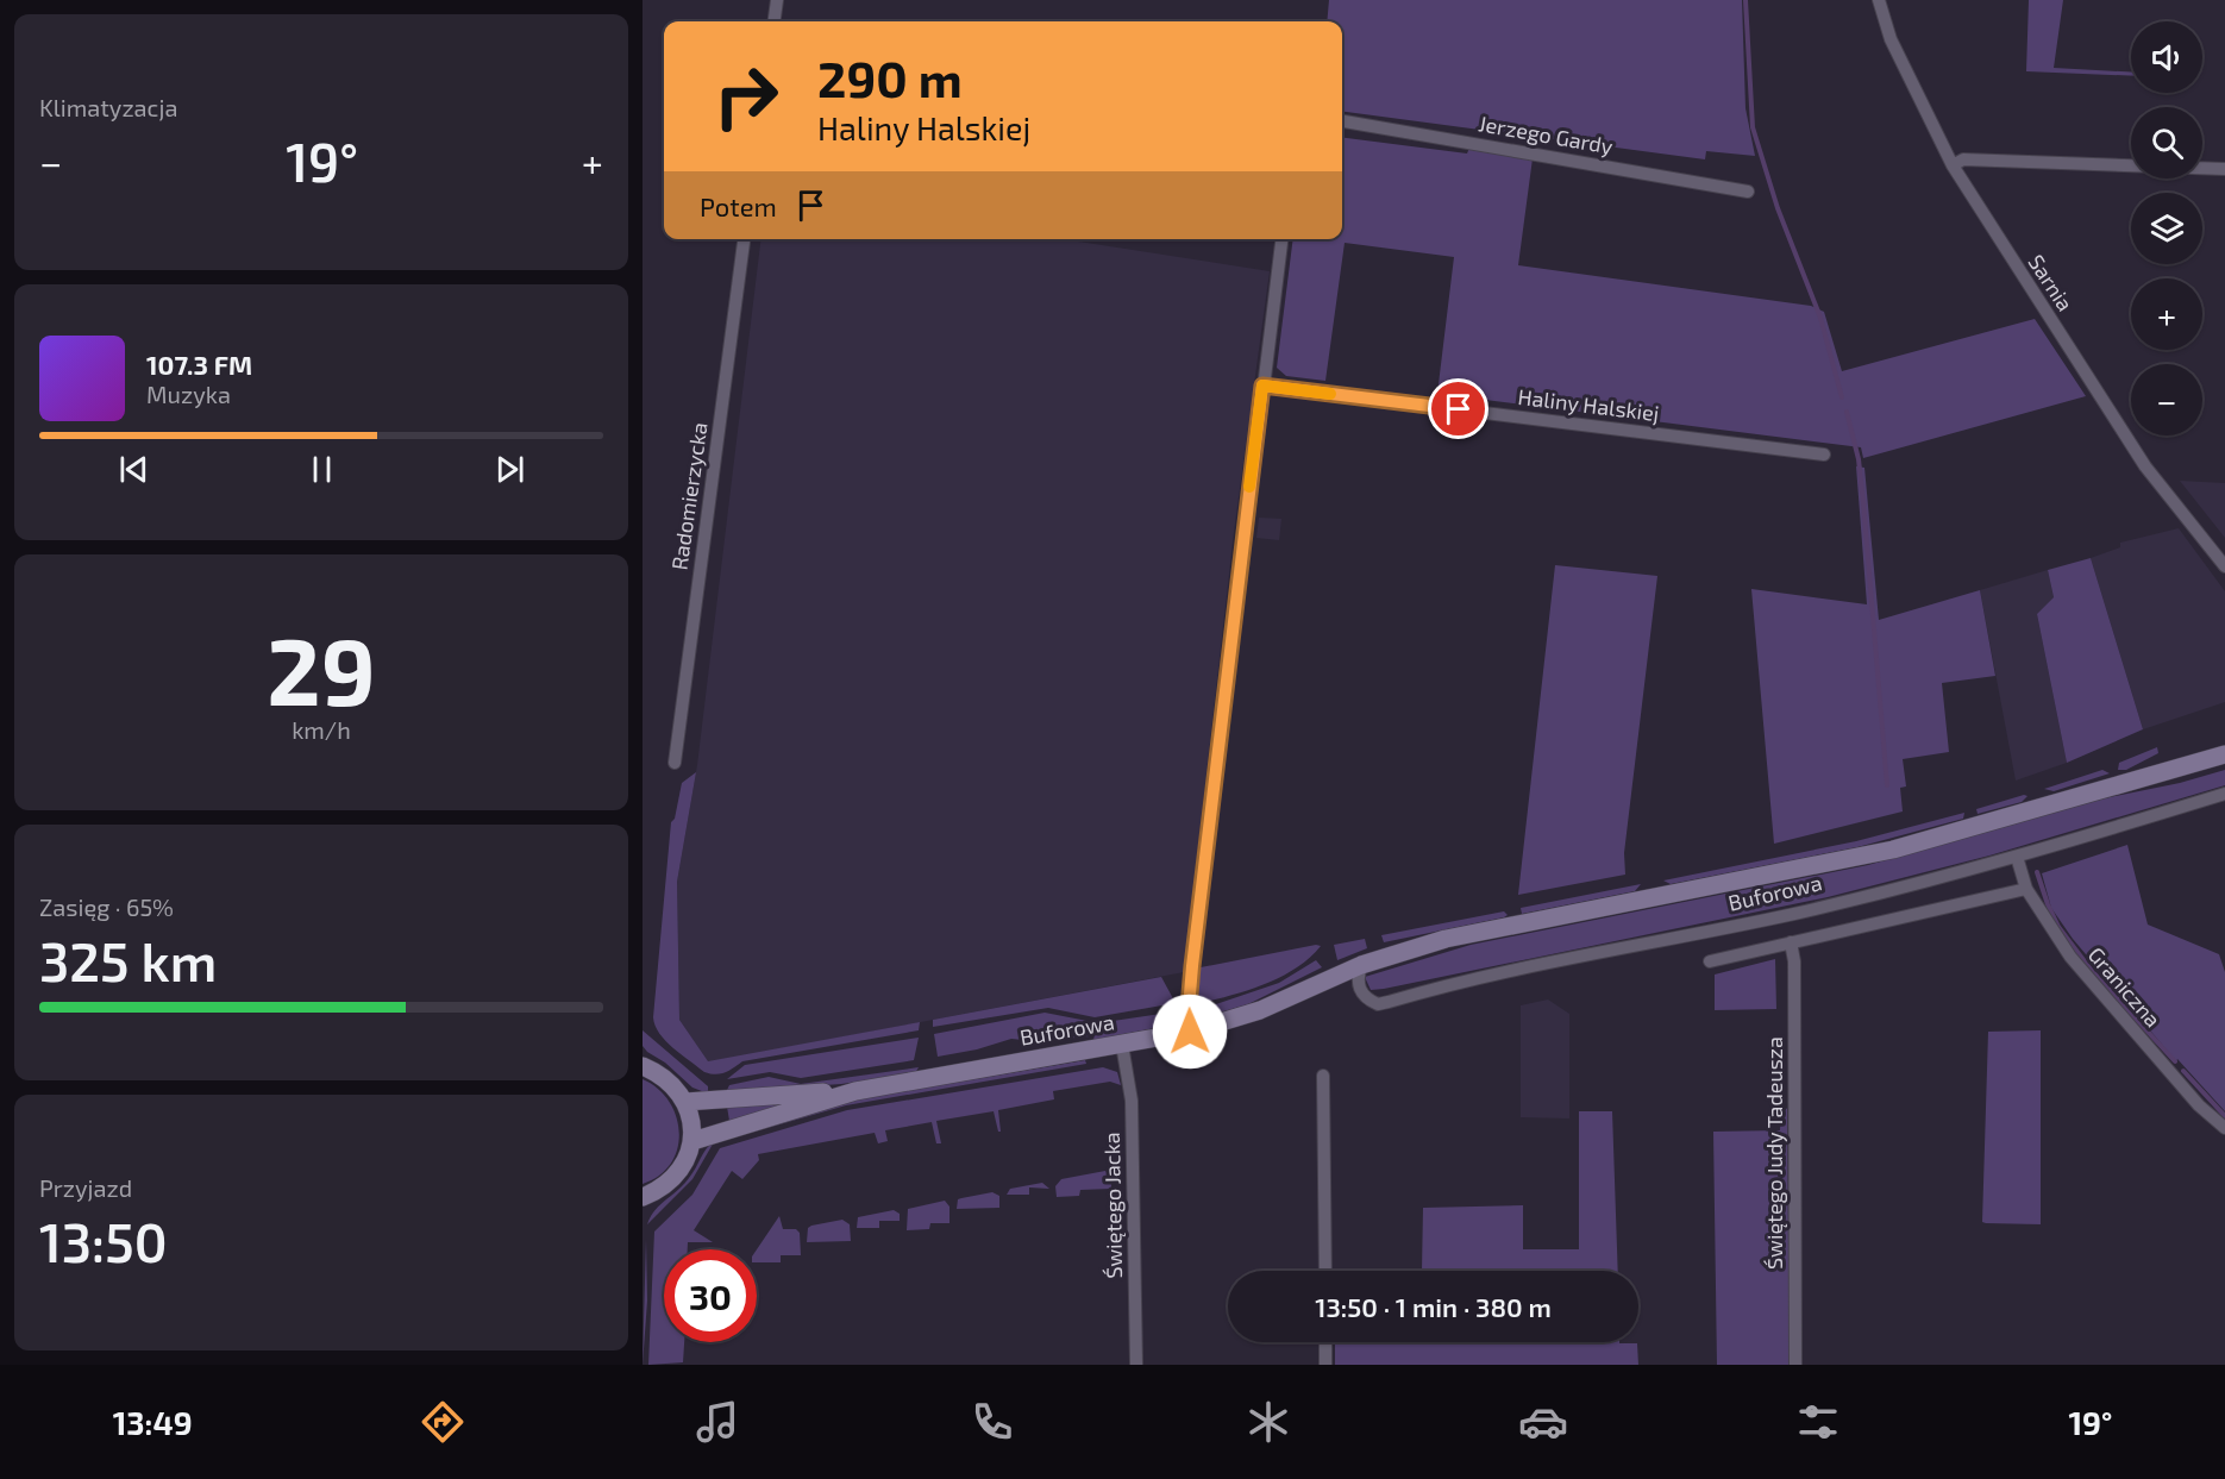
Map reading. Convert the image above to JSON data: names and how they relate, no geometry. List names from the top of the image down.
{
  "streets": {
    "main road": ["Buforowa"],
    "street": [
      "Jerzego Gardy",
      "Sarnia",
      "Haliny Halskiej",
      "Radomierzycka",
      "Graniczna",
      "Świętego Judy Tadeusza",
      "Świętego Jacka"
    ]
  },
  "crossings": [
    ["Buforowa", "Graniczna"],
    ["Buforowa", "Świętego Jacka"]
  ],
  "page": {
    "tile": [
      "Klimatyzacja",
      ["29", "km/h"],
      ["Zasięg · 65%", "325 km"],
      ["Przyjazd", "13:50"]
    ],
    "map_buttons": ["+", "−"],
    "turn": ["290 m", "Haliny Halskiej"],
    "heat": ["−", "19°", "+"],
    "then": "Potem",
    "song": ["107.3 FM", "Muzyka"],
    "limit": "30",
    "trip": "13:50 · 1 min · 380 m",
    "tabs": ["13:49", "19°"]
  }
}
